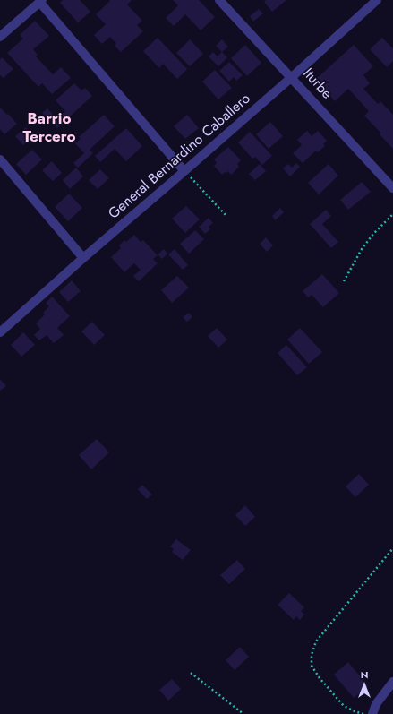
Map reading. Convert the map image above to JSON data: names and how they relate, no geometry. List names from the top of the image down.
{
  "streets": {
    "street": ["Iturbe", "General Bernardino Caballero"]
  },
  "crossings": [
    ["Iturbe", "General Bernardino Caballero"]
  ],
  "districts": ["Barrio Tercero"],
  "north": "top"
}
